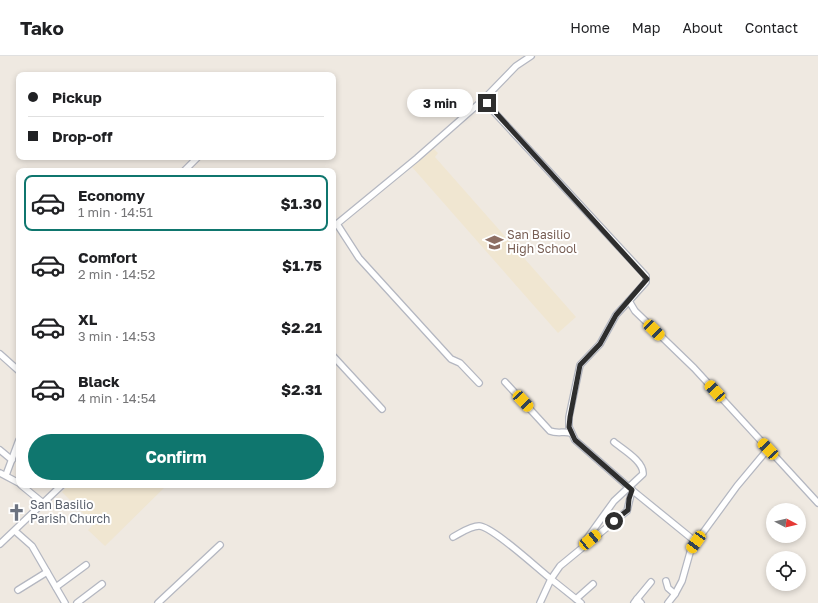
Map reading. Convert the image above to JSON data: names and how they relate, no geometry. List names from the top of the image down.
{
  "places": {
    "school or university": ["San Basilio High School"],
    "church": ["San Basilio Parish Church"]
  },
  "north": "right",
  "page": {
    "header": "Tako",
    "nav": [
      "Home",
      "Map",
      "About",
      "Contact"
    ],
    "banner": ["Pickup", "Drop-off"],
    "bubble": "3 min",
    "list": [
      {
        "name": "Economy",
        "note": "1 min · 14:51",
        "value": "$1.30"
      },
      {
        "name": "Comfort",
        "note": "2 min · 14:52",
        "value": "$1.75"
      },
      {
        "name": "XL",
        "note": "3 min · 14:53",
        "value": "$2.21"
      },
      {
        "name": "Black",
        "note": "4 min · 14:54",
        "value": "$2.31"
      }
    ],
    "buttons": "Confirm"
  }
}
